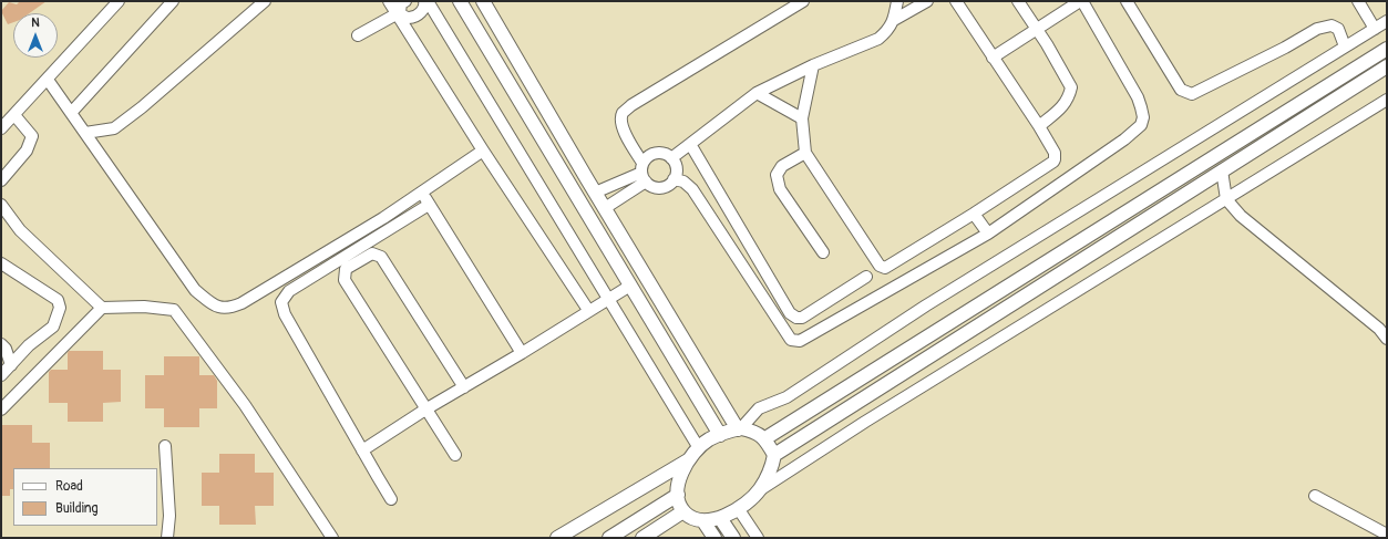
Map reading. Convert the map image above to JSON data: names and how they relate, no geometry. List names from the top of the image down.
{
  "legend": ["Road", "Building"],
  "north": "top"
}
